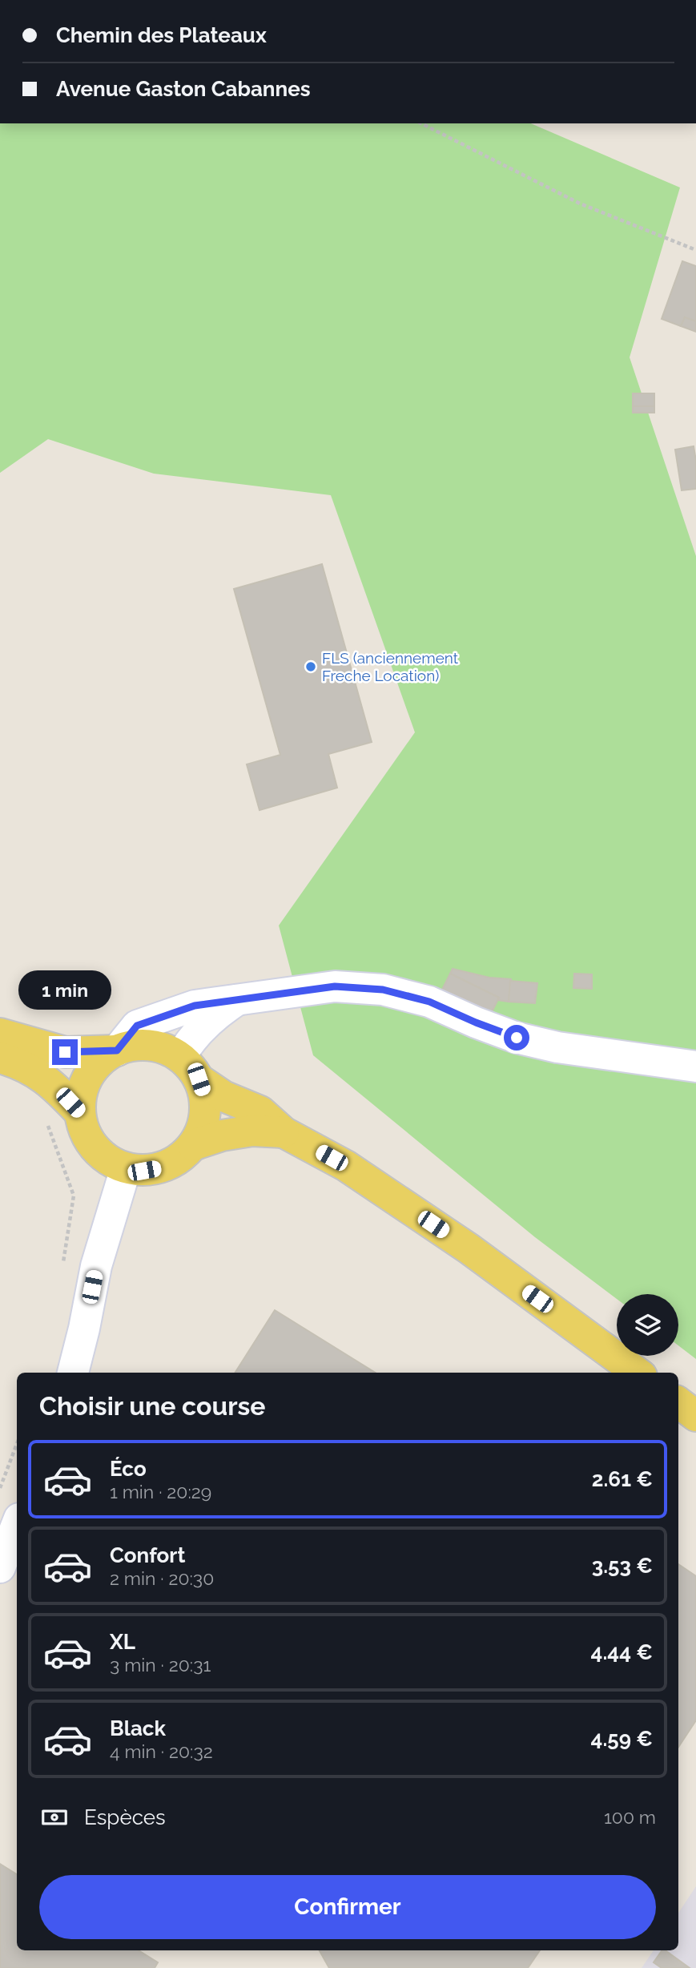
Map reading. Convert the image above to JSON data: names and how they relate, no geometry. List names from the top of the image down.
{
  "places": ["FLS (anciennement Freche Location)"],
  "page": {
    "banner": ["Chemin des Plateaux", "Avenue Gaston Cabannes"],
    "bubble": "1 min",
    "heading": "Choisir une course",
    "list": [
      {
        "name": "Éco",
        "note": "1 min · 20:29",
        "value": "2.61 €"
      },
      {
        "name": "Confort",
        "note": "2 min · 20:30",
        "value": "3.53 €"
      },
      {
        "name": "XL",
        "note": "3 min · 20:31",
        "value": "4.44 €"
      },
      {
        "name": "Black",
        "note": "4 min · 20:32",
        "value": "4.59 €"
      }
    ],
    "pay": ["Espèces", "100 m"],
    "buttons": "Confirmer"
  }
}
